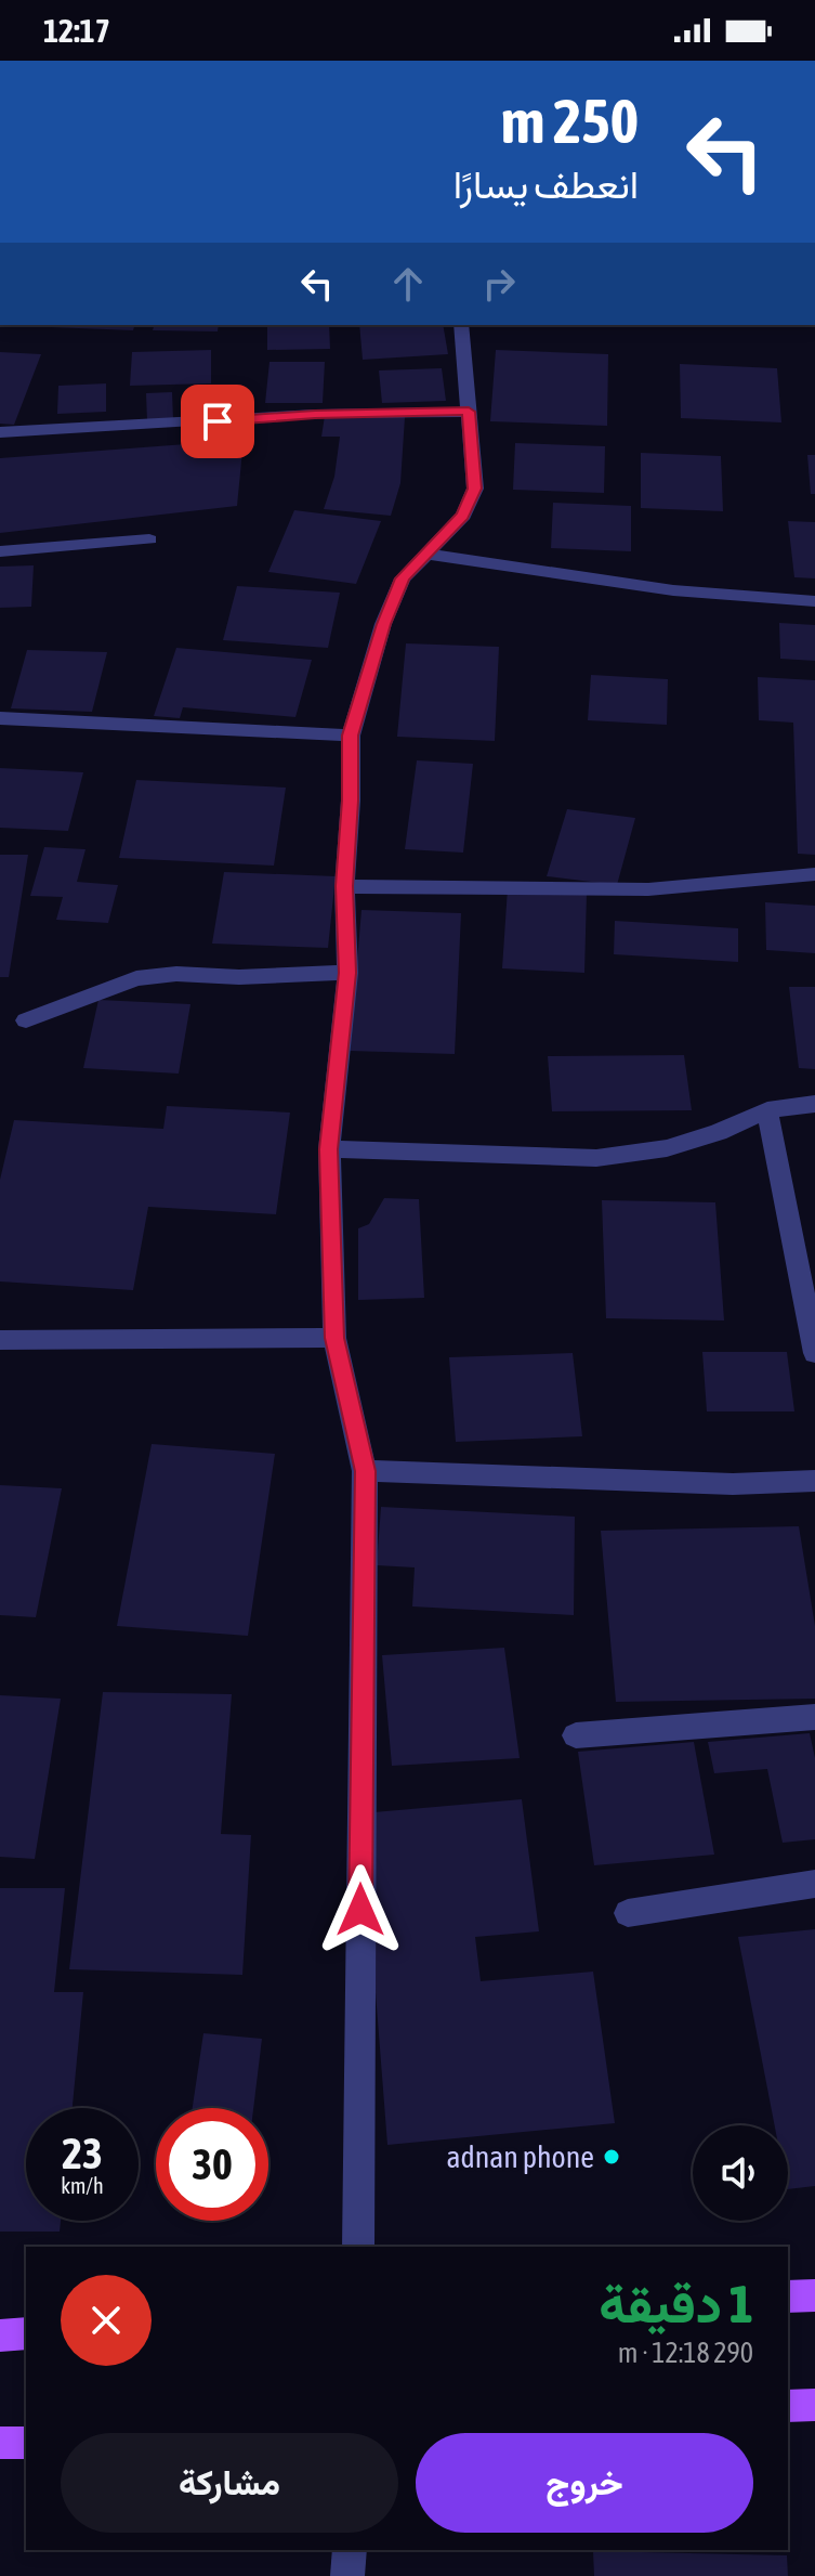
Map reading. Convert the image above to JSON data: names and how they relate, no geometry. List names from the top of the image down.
{
  "places": ["adnan phone"],
  "page": {
    "status": "12:17",
    "turn": ["250 m", "انعطف يسارًا"],
    "speed": "23 km/h",
    "limit": "30",
    "heading": ["1 دقيقة", "290 m · 12:18"],
    "buttons": ["خروج", "مشاركة"]
  }
}
